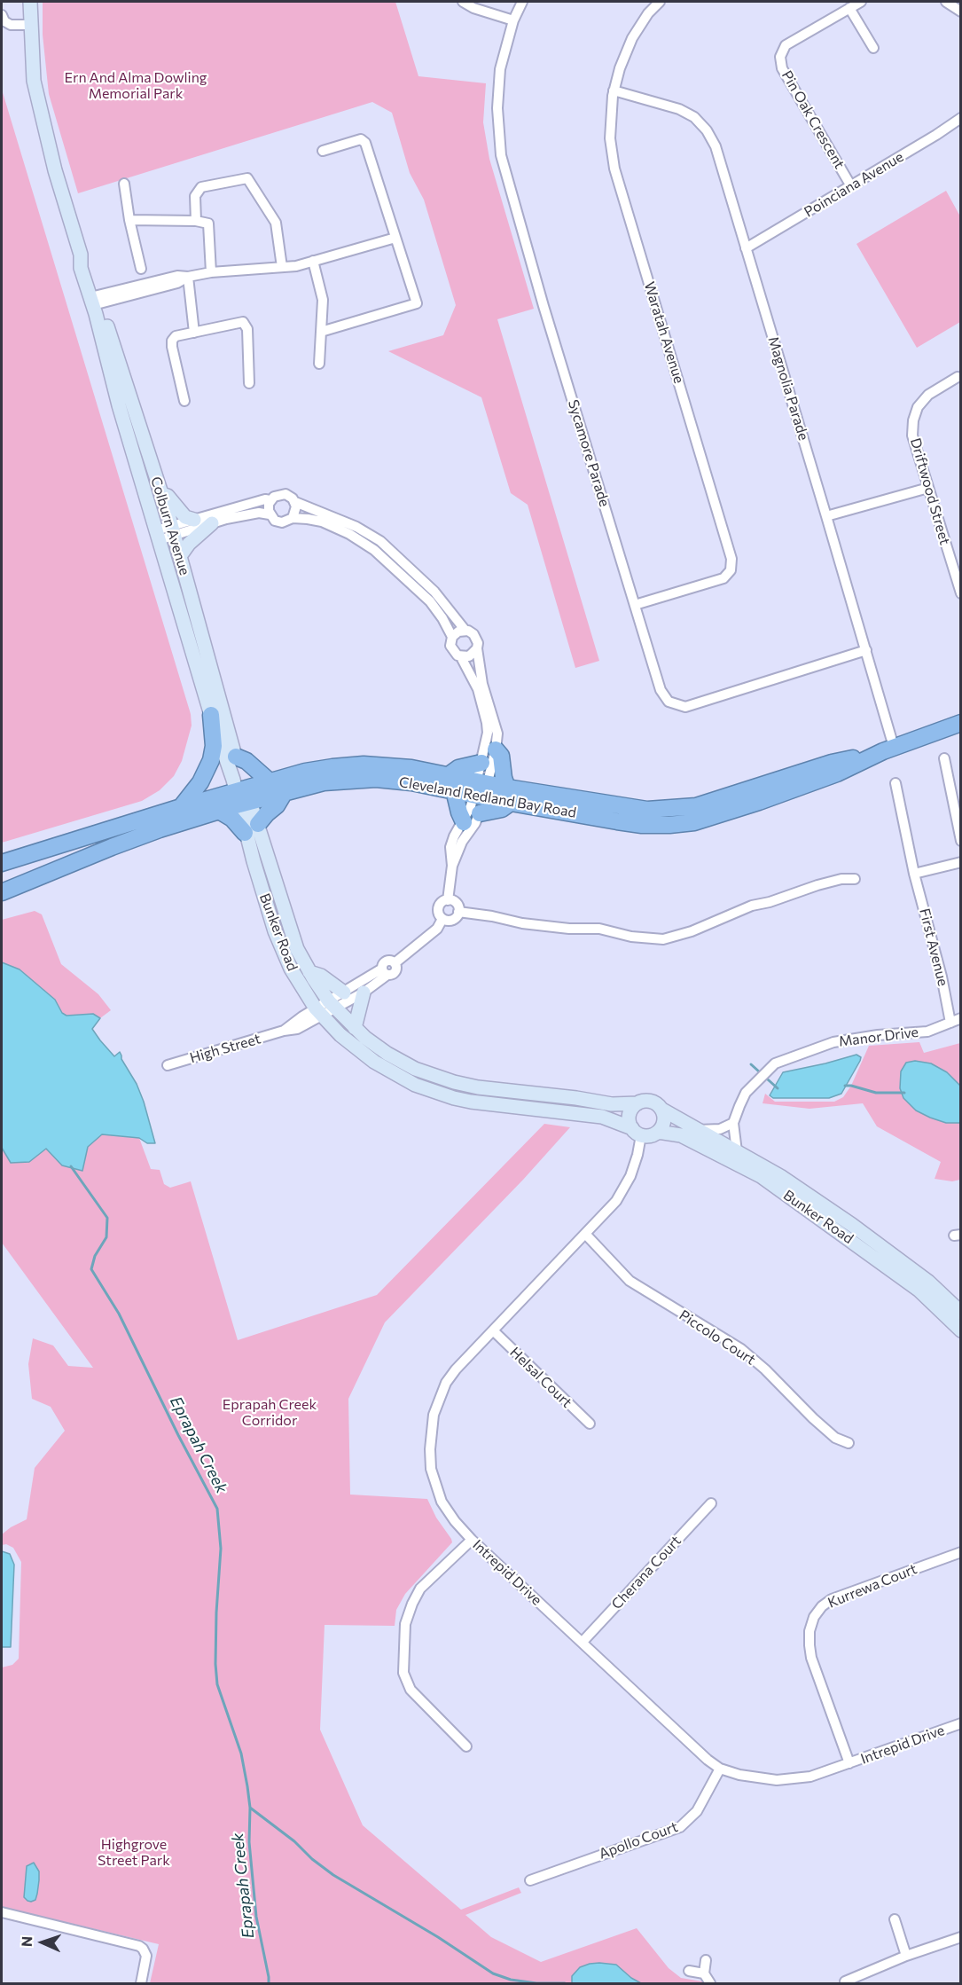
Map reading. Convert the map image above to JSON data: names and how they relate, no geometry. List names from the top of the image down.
{
  "streets": {
    "highway": ["Cleveland Redland Bay Road"],
    "main road": ["Colburn Avenue", "Bunker Road"],
    "street": [
      "Pin Oak Crescent",
      "Poinciana Avenue",
      "Waratah Avenue",
      "Magnolia Parade",
      "Sycamore Parade",
      "Driftwood Street",
      "First Avenue",
      "Manor Drive",
      "High Street",
      "Piccolo Court",
      "Helsal Court",
      "Intrepid Drive",
      "Cherana Court",
      "Kurrewa Court",
      "Apollo Court"
    ]
  },
  "crossings": [
    ["Pin Oak Crescent", "Poinciana Avenue"],
    ["Poinciana Avenue", "Magnolia Parade"],
    ["Waratah Avenue", "Magnolia Parade"],
    ["Waratah Avenue", "Sycamore Parade"],
    ["Magnolia Parade", "Sycamore Parade"],
    ["Magnolia Parade", "Cleveland Redland Bay Road"],
    ["Colburn Avenue", "Cleveland Redland Bay Road"],
    ["Colburn Avenue", "Bunker Road"],
    ["Cleveland Redland Bay Road", "Bunker Road"],
    ["Bunker Road", "Manor Drive"],
    ["Bunker Road", "High Street"],
    ["Bunker Road", "Intrepid Drive"],
    ["First Avenue", "Manor Drive"],
    ["Piccolo Court", "Intrepid Drive"],
    ["Helsal Court", "Intrepid Drive"],
    ["Intrepid Drive", "Cherana Court"],
    ["Intrepid Drive", "Kurrewa Court"],
    ["Intrepid Drive", "Apollo Court"]
  ],
  "water": ["Eprapah Creek"],
  "parks": ["Ern And Alma Dowling Memorial Park", "Eprapah Creek Corridor", "Highgrove Street Park"],
  "north": "left"
}
